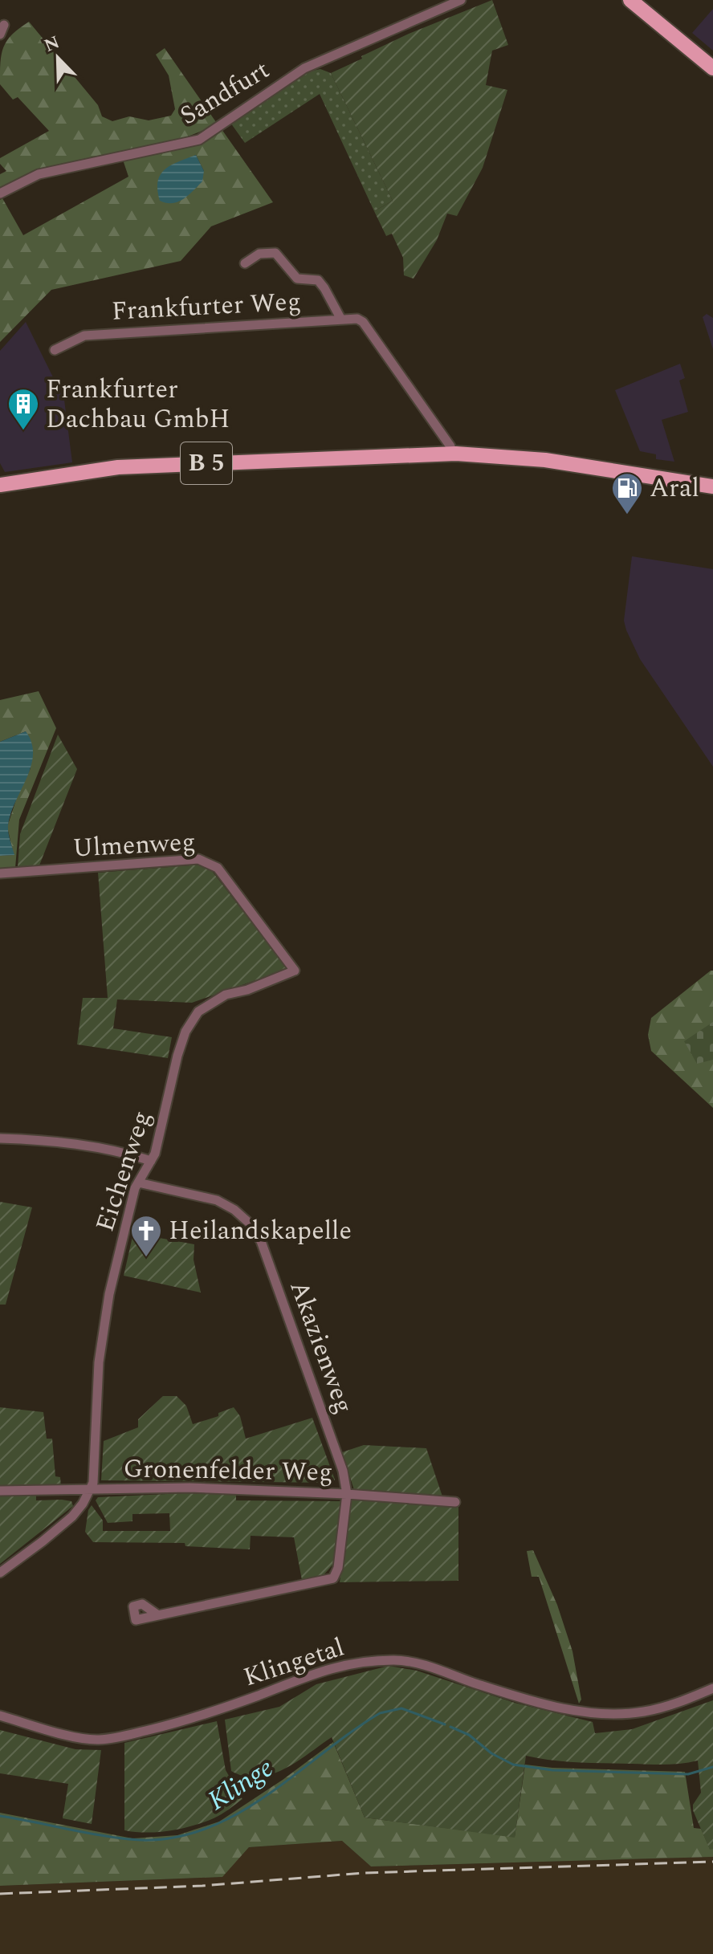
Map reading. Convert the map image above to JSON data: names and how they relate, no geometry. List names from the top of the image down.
{
  "streets": {
    "main road": ["B 5"],
    "street": [
      "Sandfurt",
      "Frankfurter Weg",
      "Ulmenweg",
      "Eichenweg",
      "Akazienweg",
      "Gronenfelder Weg",
      "Klingetal"
    ]
  },
  "crossings": [
    ["Frankfurter Weg", "B 5"],
    ["Ulmenweg", "Eichenweg"],
    ["Eichenweg", "Akazienweg"],
    ["Eichenweg", "Gronenfelder Weg"],
    ["Akazienweg", "Gronenfelder Weg"]
  ],
  "water": ["Klinge"],
  "places": {
    "building": ["Frankfurter Dachbau GmbH"],
    "fuel station": ["Aral"],
    "church": ["Heilandskapelle"]
  },
  "north": "top left"
}
